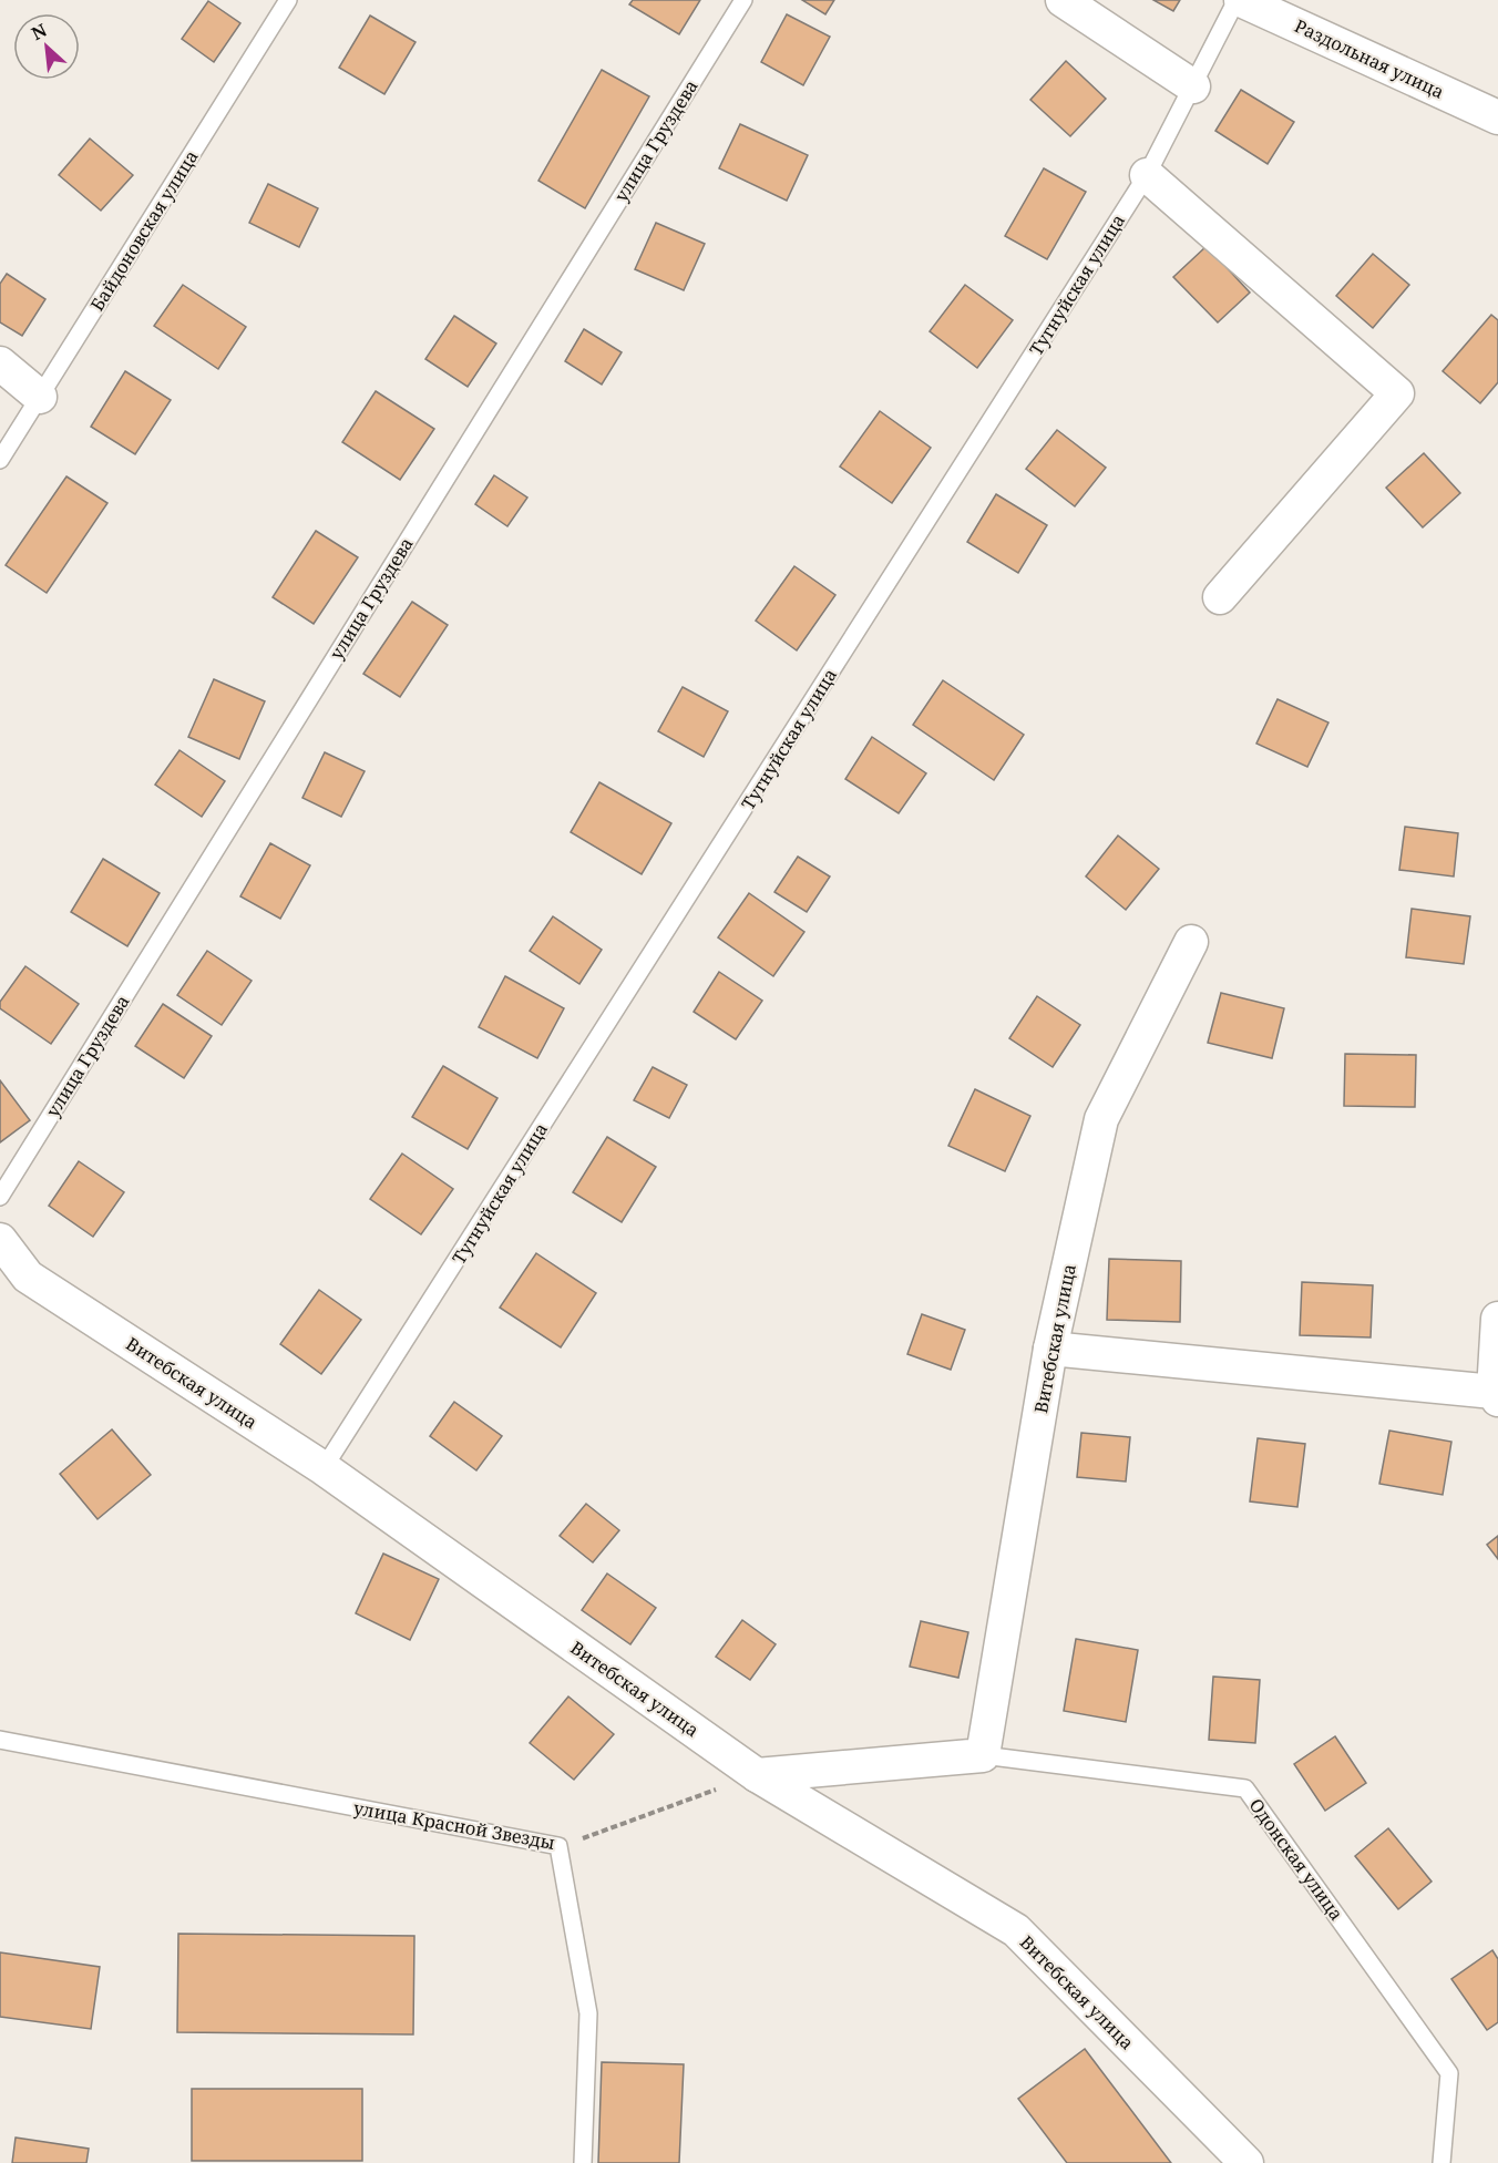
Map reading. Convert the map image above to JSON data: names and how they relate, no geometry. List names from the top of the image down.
{
  "streets": {
    "street": ["Раздольная улица", "Витебская улица"],
    "lane": [
      "улица Груздева",
      "Байдоновская улица",
      "Тугнуйская улица",
      "улица Красной Звезды",
      "Одонская улица"
    ]
  },
  "crossings": [
    ["Раздольная улица", "Тугнуйская улица"],
    ["Тугнуйская улица", "Витебская улица"],
    ["Витебская улица", "улица Красной Звезды"],
    ["Витебская улица", "Одонская улица"]
  ],
  "north": "top left"
}
